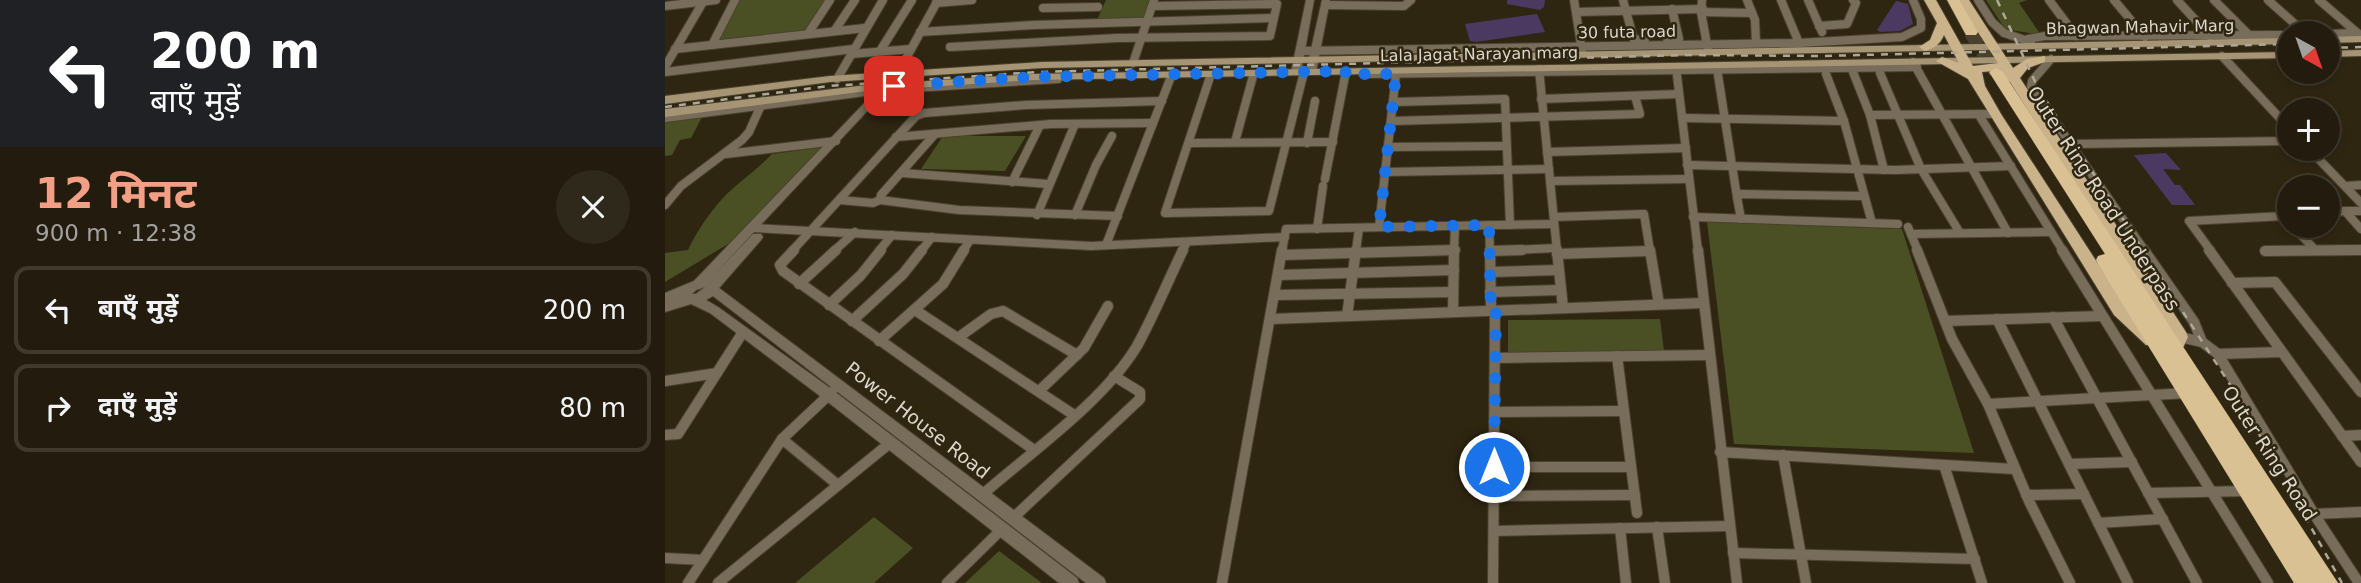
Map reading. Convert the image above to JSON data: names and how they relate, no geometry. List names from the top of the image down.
{
  "streets": {
    "highway": ["Outer Ring Road Underpass", "Outer Ring Road"],
    "main road": ["Bhagwan Mahavir Marg", "Lala Jagat Narayan marg"],
    "street": ["Power House Road"]
  },
  "crossings": [
    ["Bhagwan Mahavir Marg", "Lala Jagat Narayan marg"],
    ["Bhagwan Mahavir Marg", "Outer Ring Road Underpass"],
    ["Lala Jagat Narayan marg", "Outer Ring Road Underpass"],
    ["Outer Ring Road Underpass", "Outer Ring Road"]
  ],
  "north": "bottom right",
  "page": {
    "turn": ["200 m", "बाएँ मुड़ें"],
    "map_buttons": ["+", "−"],
    "heading": ["12 मिनट", "900 m · 12:38"],
    "list": [
      {
        "name": "बाएँ मुड़ें",
        "value": "200 m"
      },
      {
        "name": "दाएँ मुड़ें",
        "value": "80 m"
      }
    ]
  }
}
